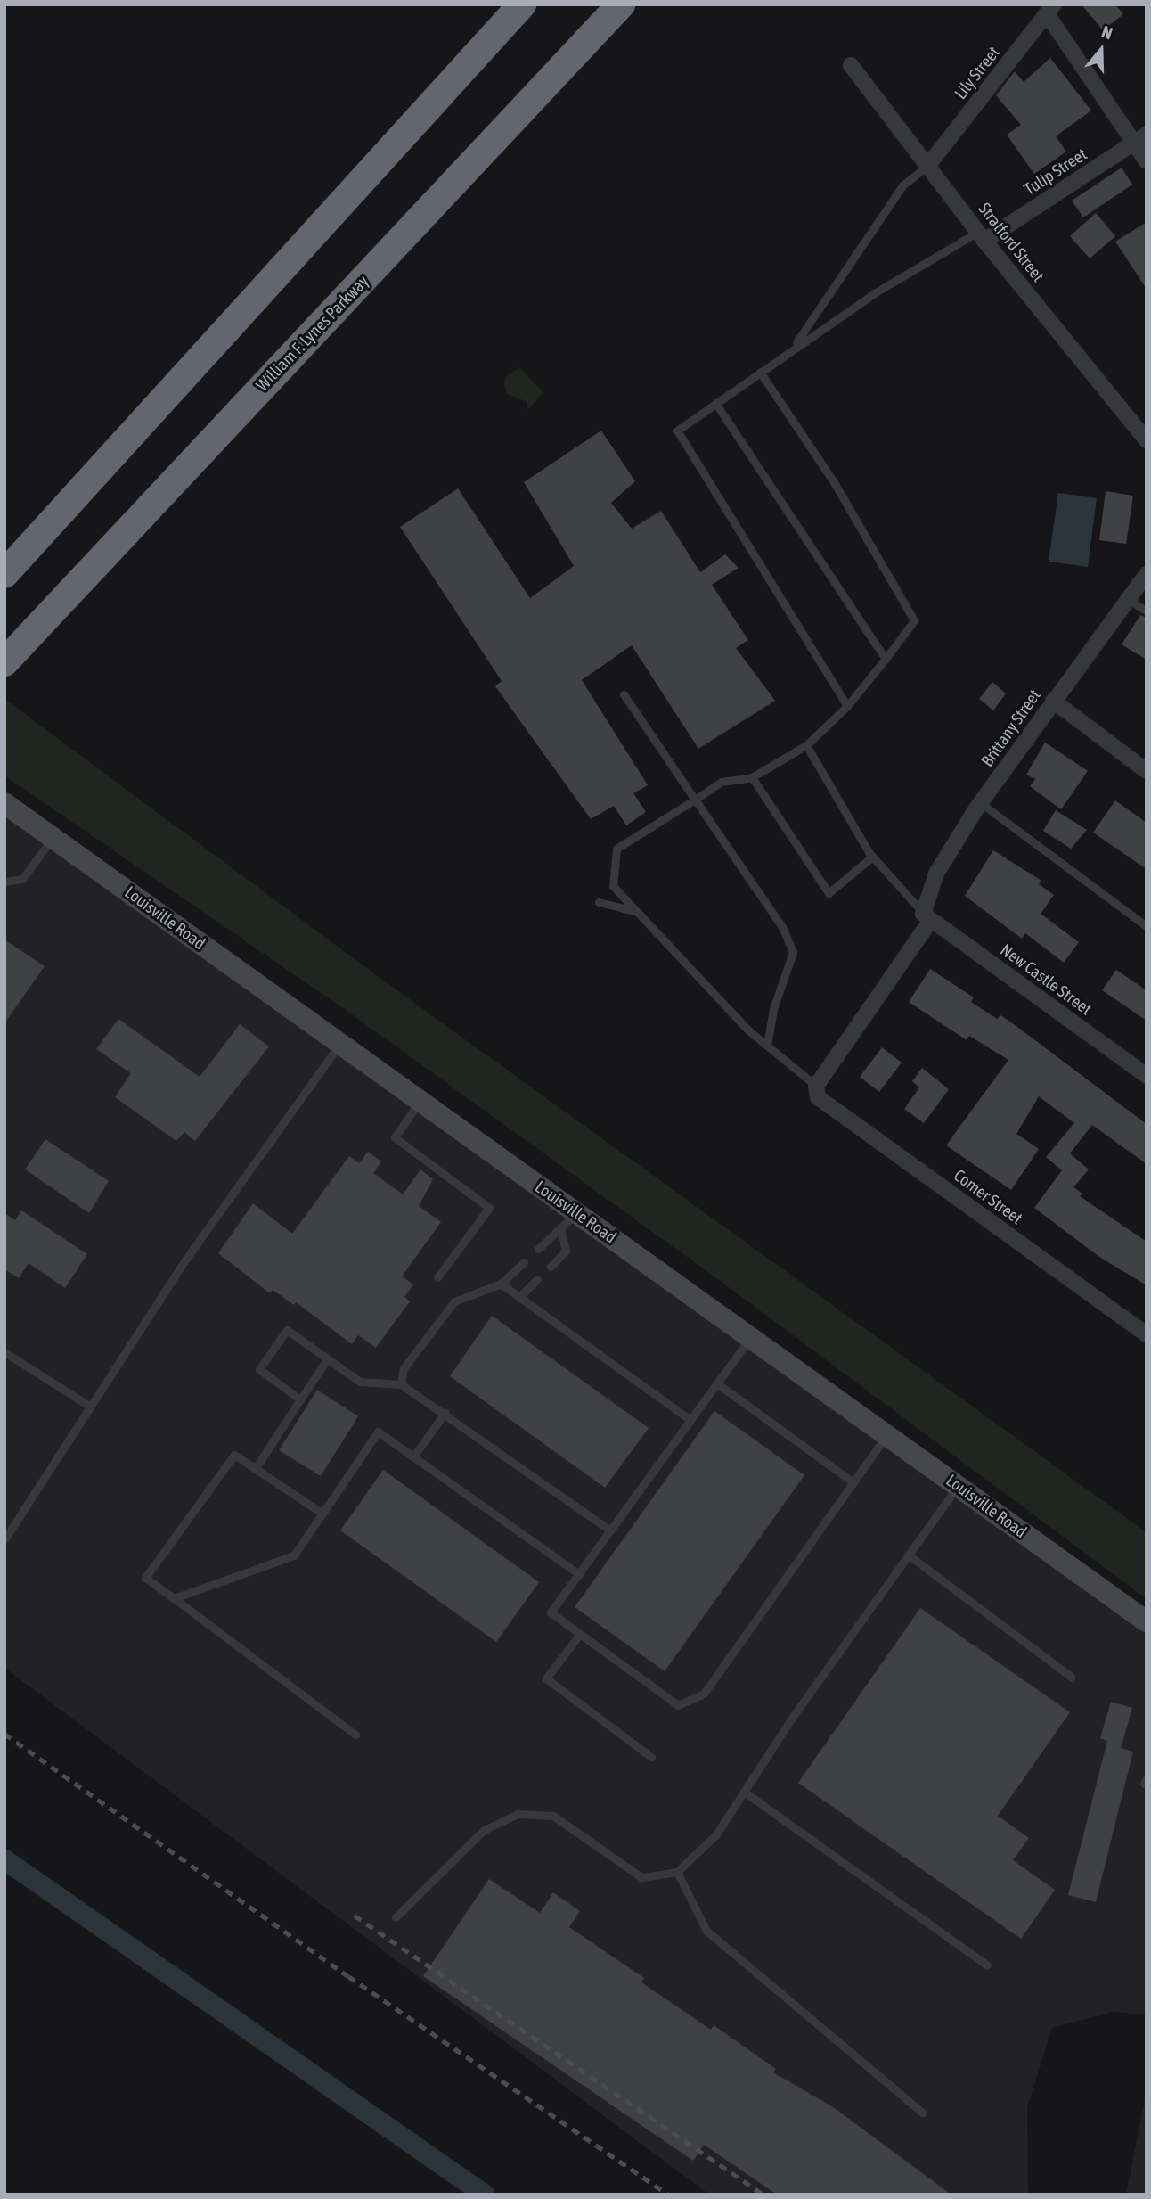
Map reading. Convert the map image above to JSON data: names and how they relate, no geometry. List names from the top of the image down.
{
  "streets": {
    "highway": ["William F. Lynes Parkway"],
    "main road": ["Louisville Road"],
    "street": [
      "Lily Street",
      "Tulip Street",
      "Stratford Street",
      "Brittany Street",
      "New Castle Street",
      "Comer Street"
    ]
  },
  "crossings": [
    ["Lily Street", "Stratford Street"],
    ["Tulip Street", "Stratford Street"],
    ["Brittany Street", "New Castle Street"],
    ["Brittany Street", "Comer Street"]
  ],
  "north": "top"
}
